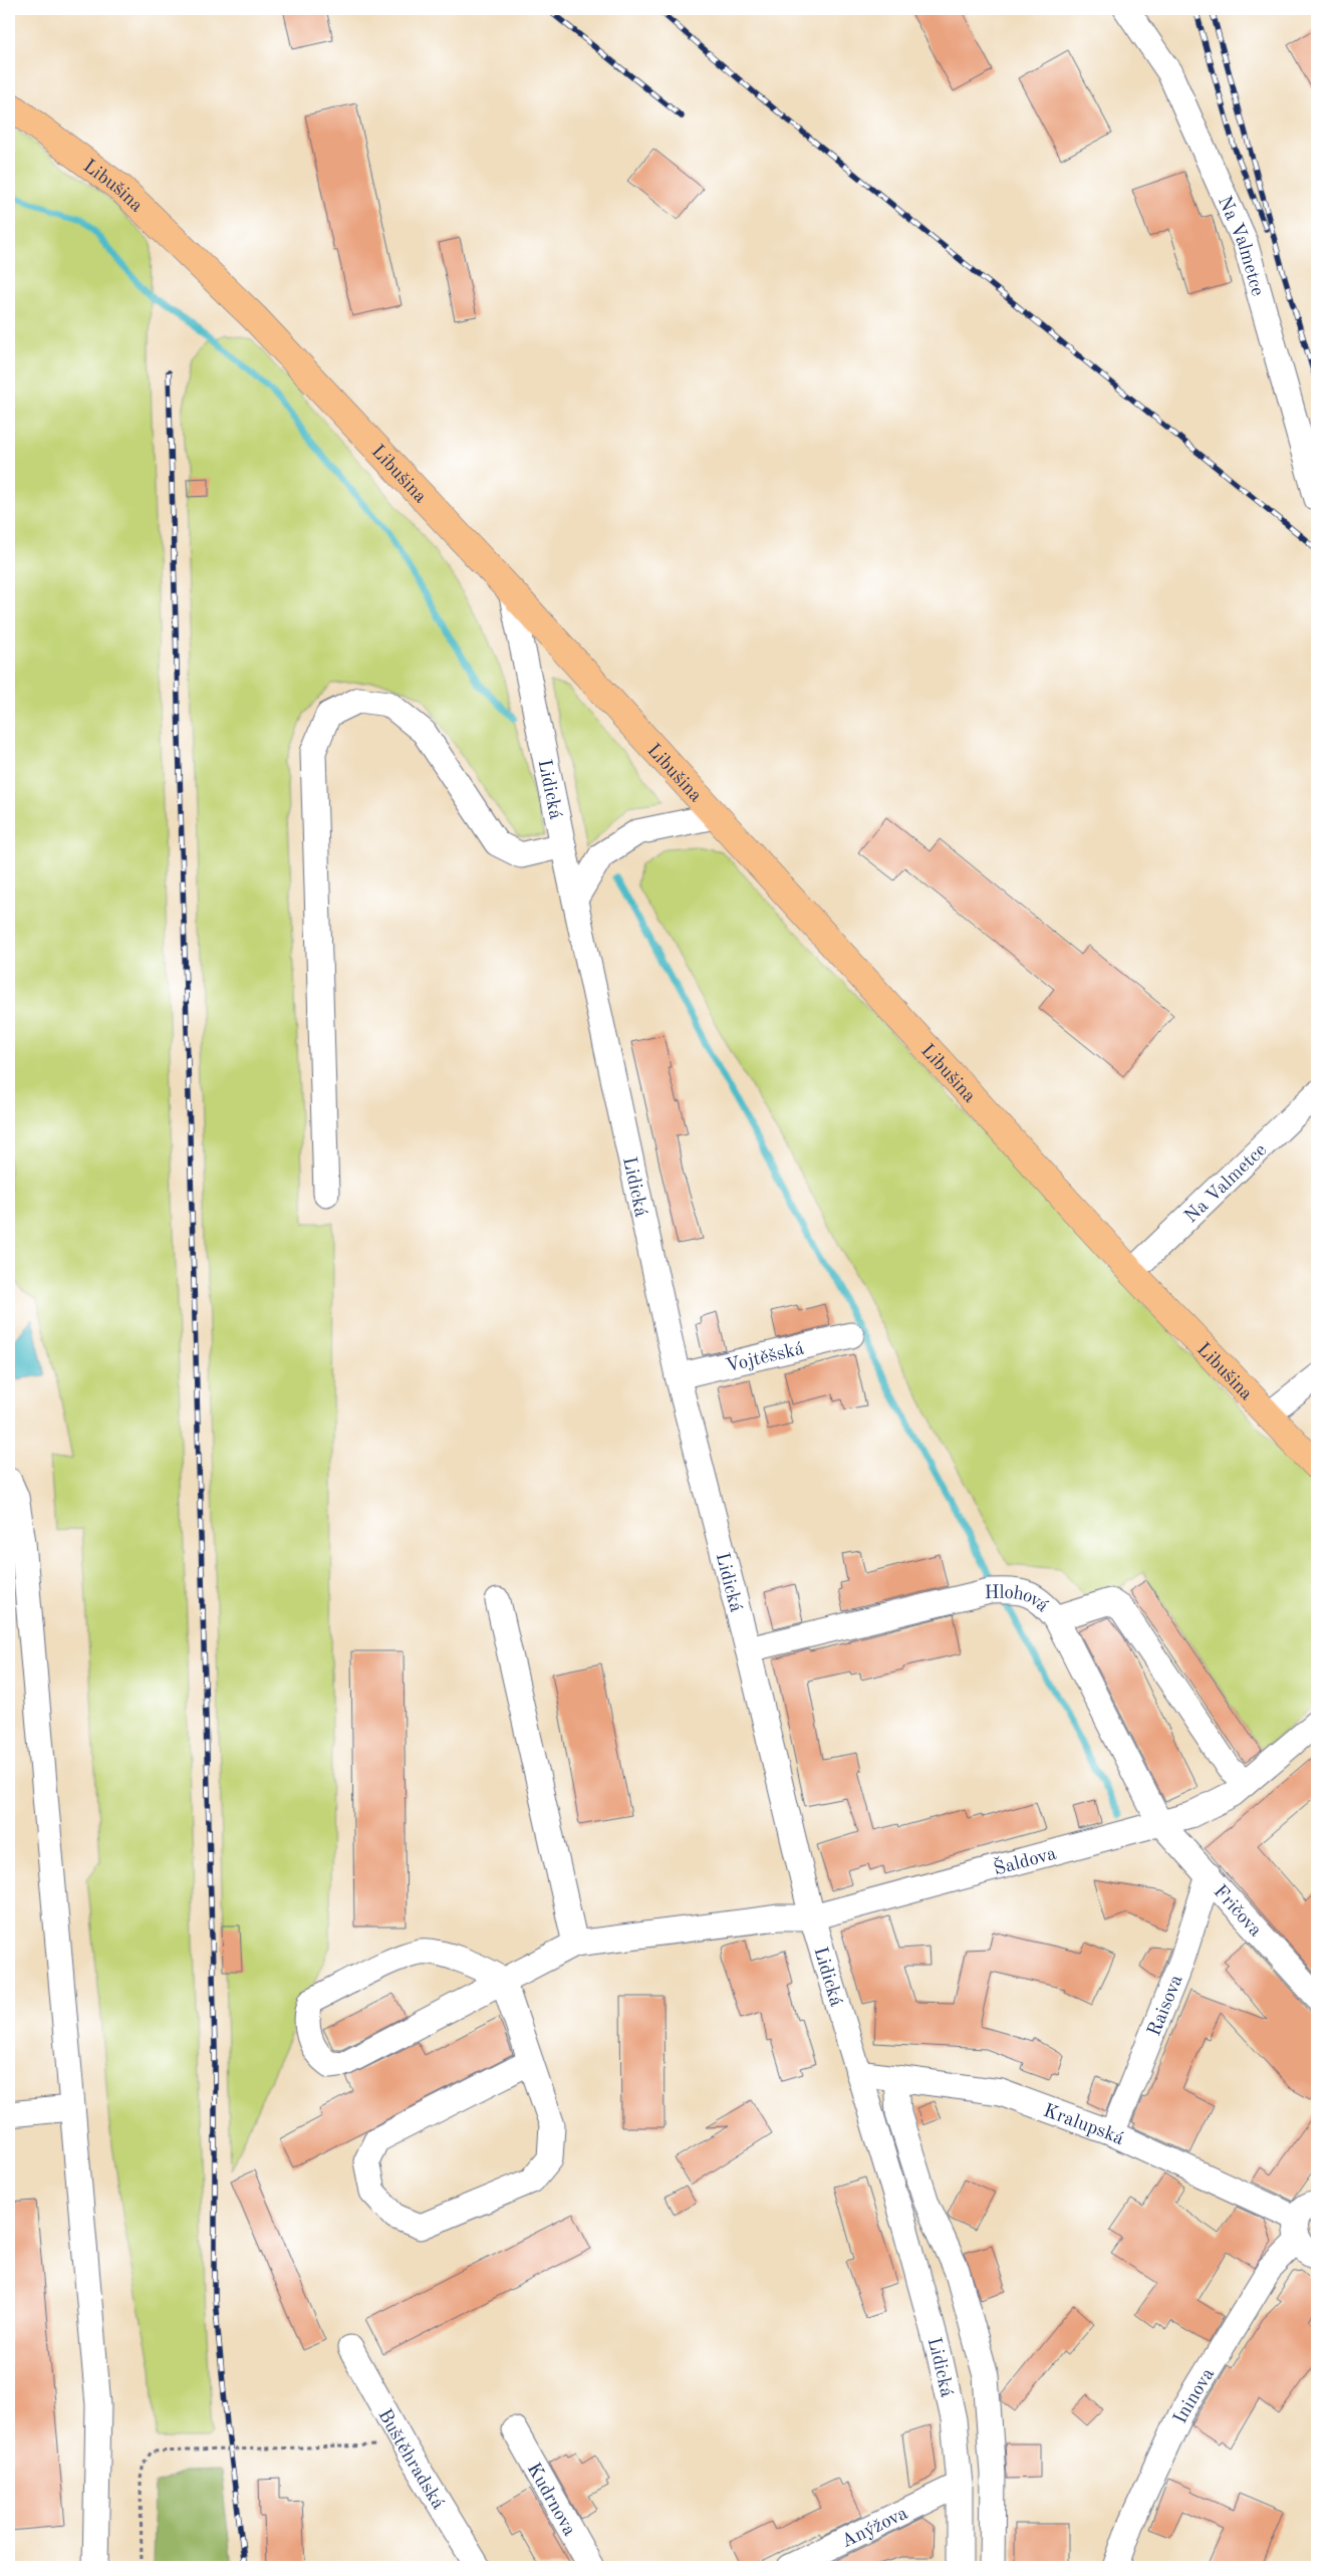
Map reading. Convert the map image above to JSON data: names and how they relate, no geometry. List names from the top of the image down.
{
  "streets": {
    "main road": ["Libušina"],
    "street": [
      "Na Valmetce",
      "Lidická",
      "Vojtěšská",
      "Hlohová",
      "Šaldova",
      "Fričova",
      "Raisova",
      "Kralupská",
      "Ininova",
      "Buštěhradská",
      "Kudrnova",
      "Anýžova"
    ]
  },
  "crossings": [
    ["Libušina", "Na Valmetce"],
    ["Libušina", "Lidická"],
    ["Lidická", "Vojtěšská"],
    ["Lidická", "Hlohová"],
    ["Lidická", "Šaldova"],
    ["Lidická", "Kralupská"],
    ["Lidická", "Anýžova"],
    ["Hlohová", "Šaldova"],
    ["Hlohová", "Fričova"],
    ["Šaldova", "Fričova"],
    ["Fričova", "Raisova"],
    ["Raisova", "Kralupská"],
    ["Kralupská", "Ininova"]
  ]
}
